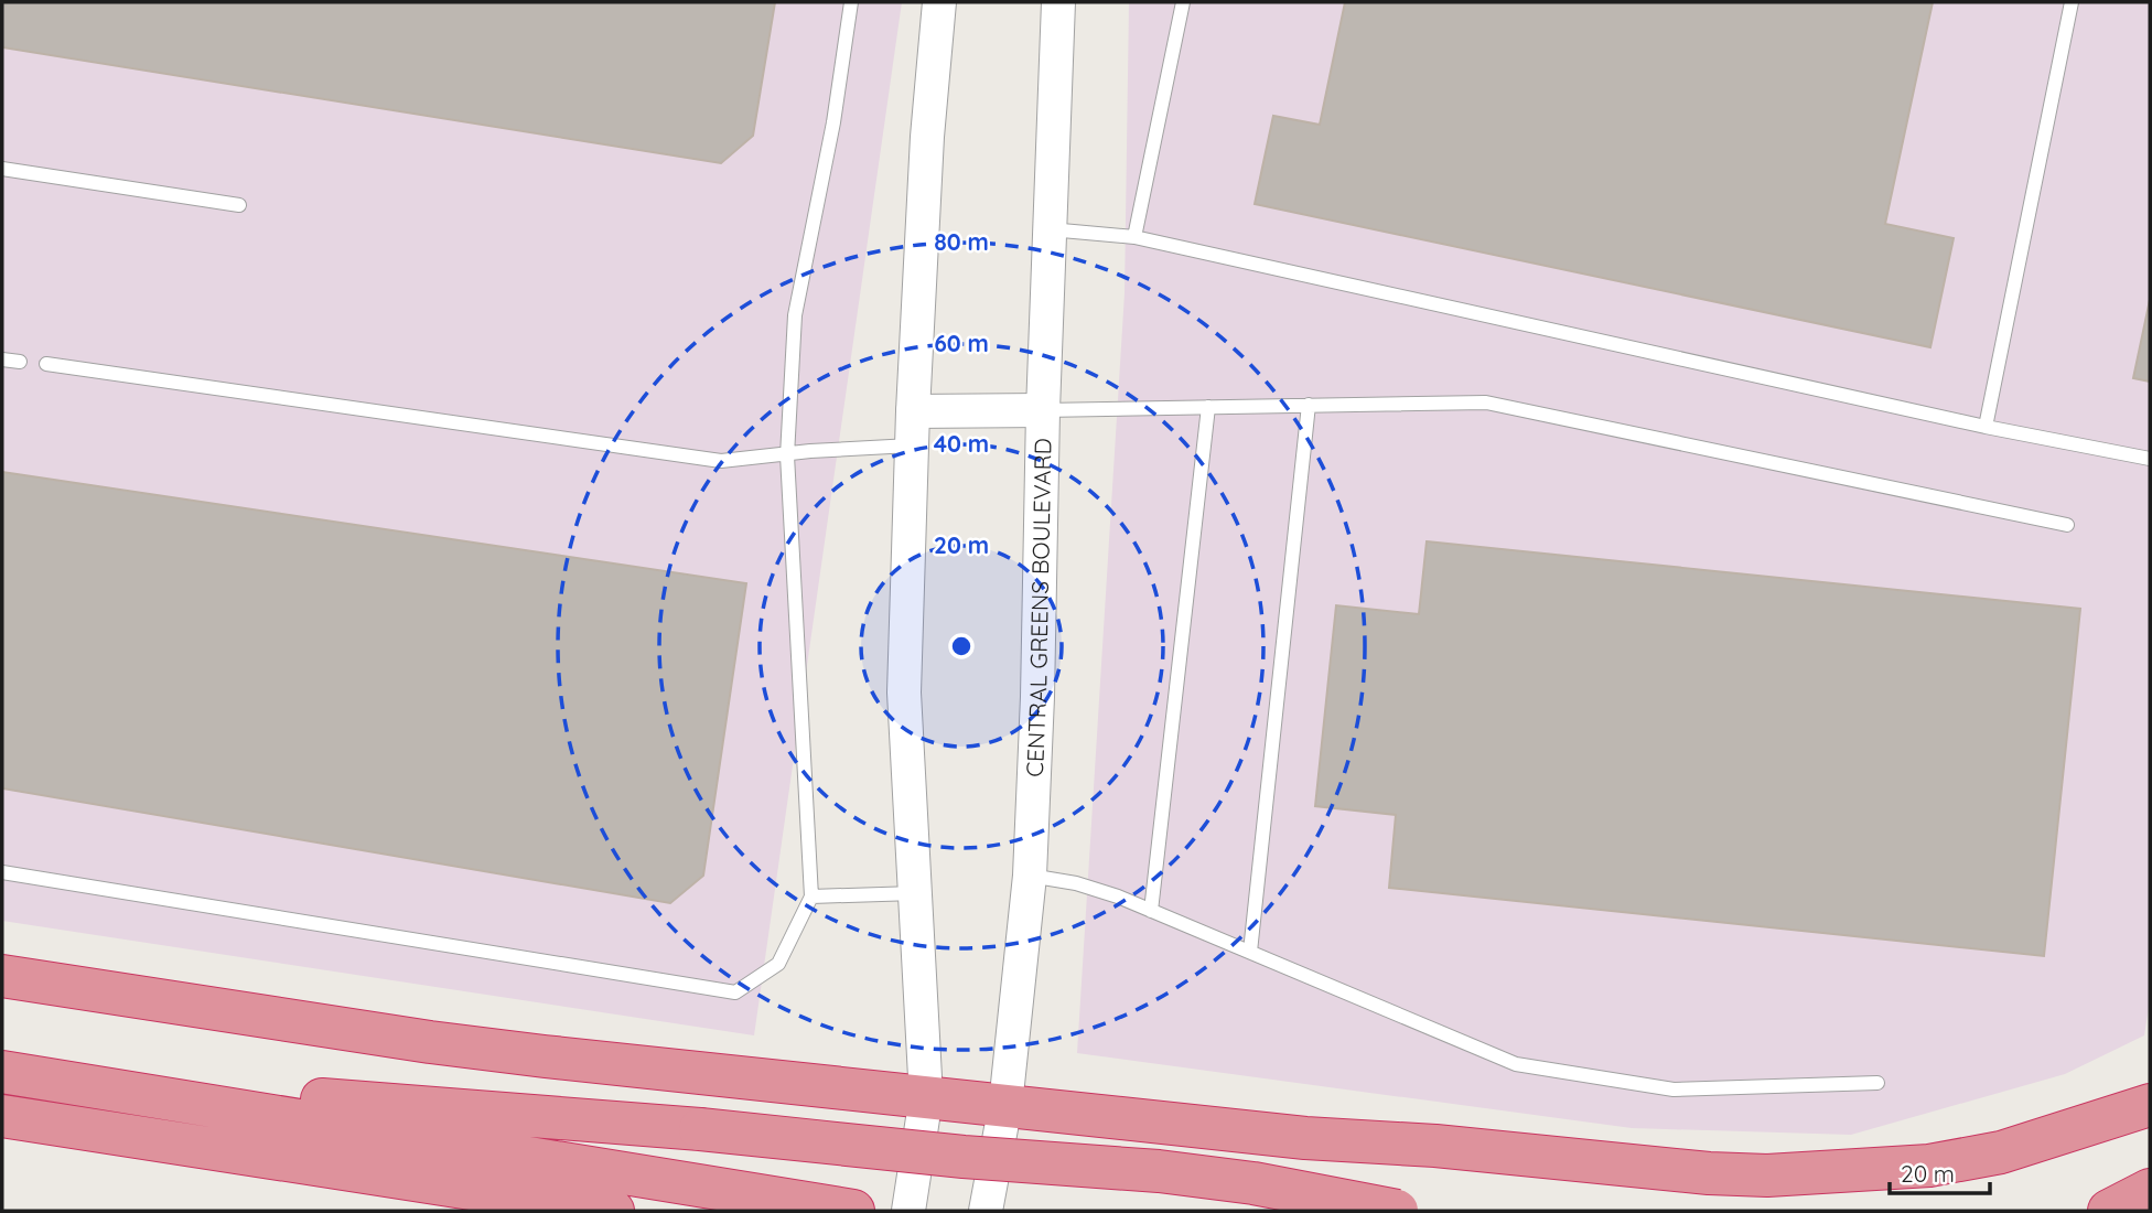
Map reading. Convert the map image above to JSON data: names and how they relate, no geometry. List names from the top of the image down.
{
  "streets": {
    "street": ["CENTRAL GREENS BOULEVARD"]
  },
  "scale_bar": "20 m",
  "rings": [
    "80 m",
    "60 m",
    "40 m",
    "20 m"
  ]
}
